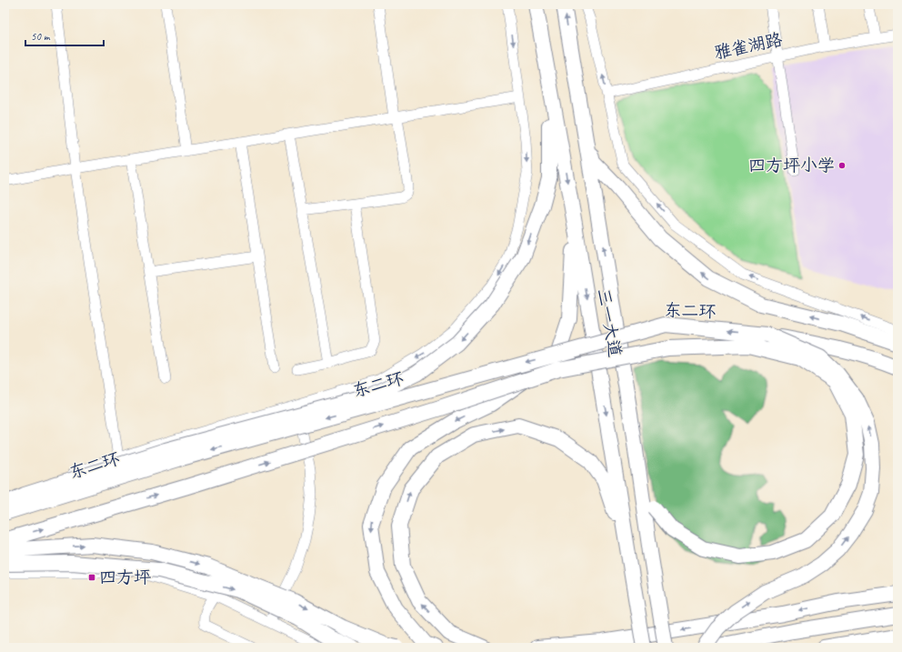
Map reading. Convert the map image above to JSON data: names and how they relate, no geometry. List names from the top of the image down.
{
  "streets": {
    "highway": ["东二环", "三一大道"],
    "street": ["雅雀湖路"]
  },
  "one_way": ["东二环"],
  "places": {
    "other": ["四方坪小学"],
    "transit": ["四方坪"]
  },
  "scale_bar": "50 m"
}
